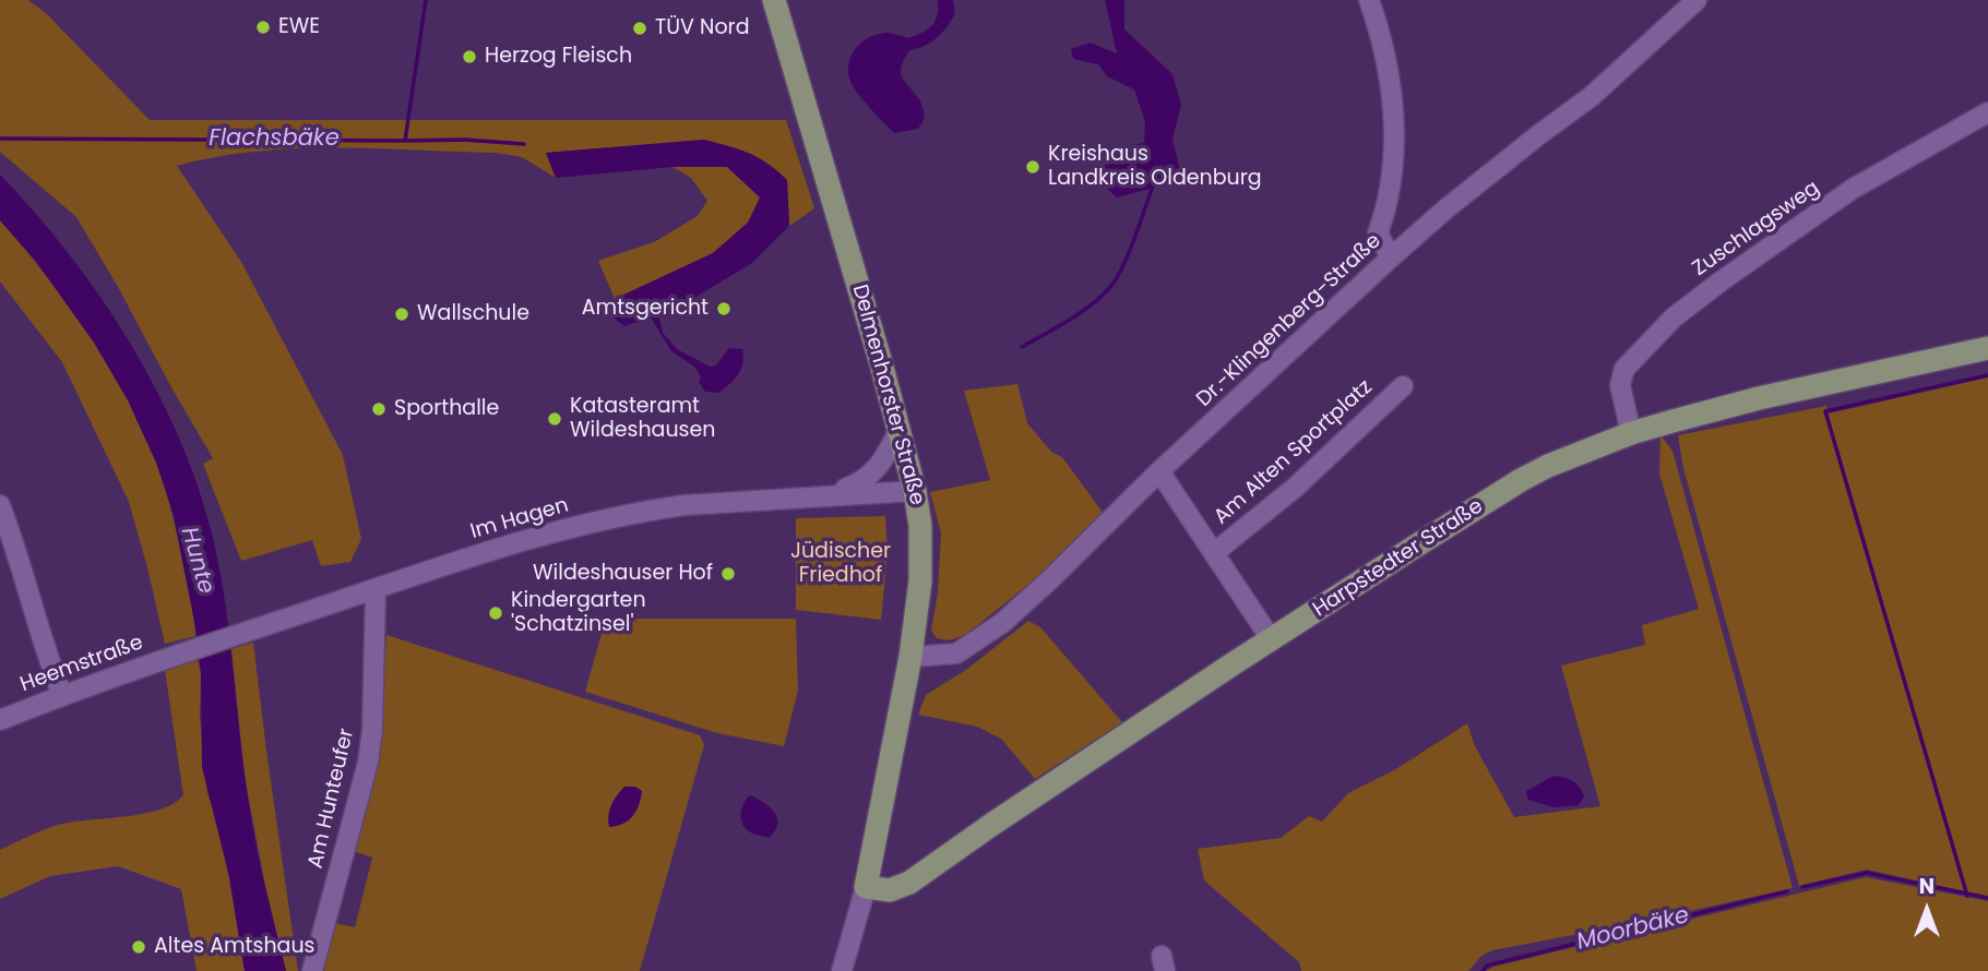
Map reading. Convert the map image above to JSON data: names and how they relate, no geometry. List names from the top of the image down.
{
  "streets": {
    "main road": ["Delmenhorster Straße", "Harpstedter Straße"],
    "street": [
      "Zuschlagsweg",
      "Dr.-Klingenberg-Straße",
      "Am Alten Sportplatz",
      "Im Hagen",
      "Heemstraße",
      "Am Hunteufer"
    ]
  },
  "crossings": [
    ["Zuschlagsweg", "Harpstedter Straße"],
    ["Dr.-Klingenberg-Straße", "Delmenhorster Straße"],
    ["Dr.-Klingenberg-Straße", "Am Alten Sportplatz"],
    ["Delmenhorster Straße", "Im Hagen"],
    ["Delmenhorster Straße", "Harpstedter Straße"],
    ["Am Alten Sportplatz", "Harpstedter Straße"],
    ["Im Hagen", "Heemstraße"],
    ["Im Hagen", "Am Hunteufer"]
  ],
  "water": ["Flachsbäke", "Hunte", "Moorbäke"],
  "parks": ["Jüdischer Friedhof"],
  "places": [
    "EWE",
    "TÜV Nord",
    "Herzog Fleisch",
    "Kreishaus Landkreis Oldenburg",
    "Amtsgericht",
    "Wallschule",
    "Sporthalle",
    "Katasteramt Wildeshausen",
    "Wildeshauser Hof",
    "Kindergarten 'Schatzinsel'",
    "Altes Amtshaus"
  ],
  "north": "top"
}
